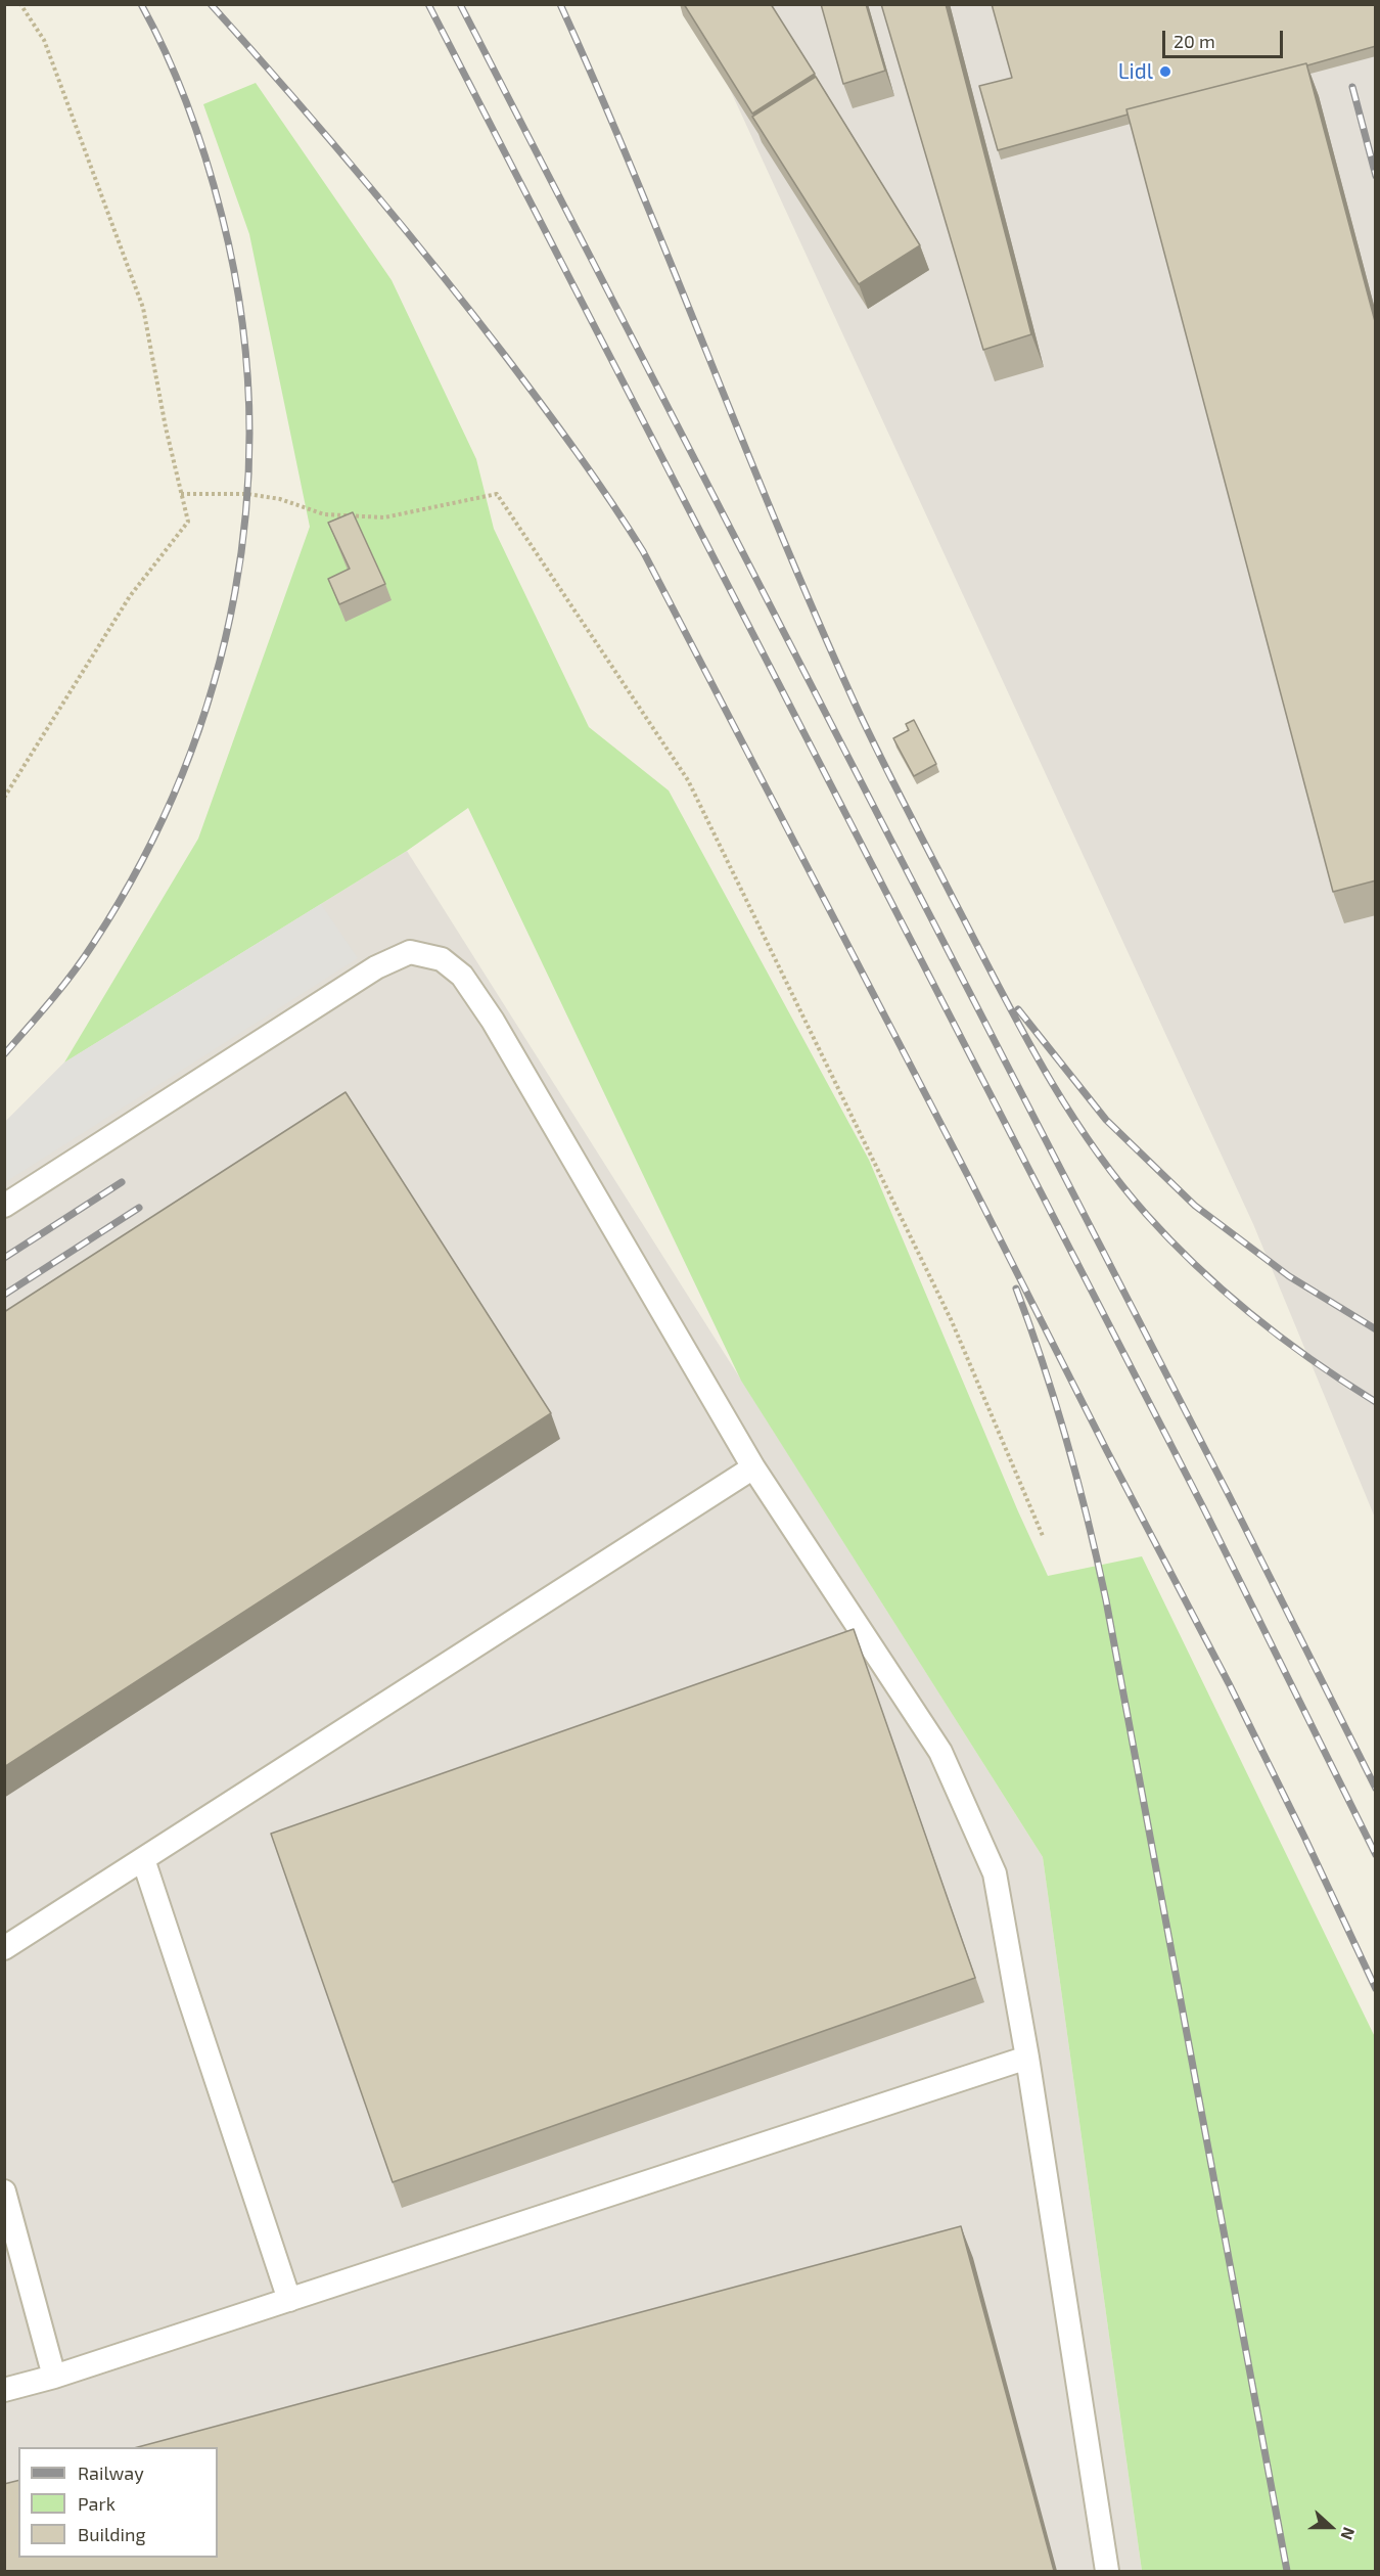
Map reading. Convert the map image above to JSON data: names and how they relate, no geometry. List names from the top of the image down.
{
  "places": ["Lidl"],
  "legend": ["Railway", "Park", "Building"],
  "scale_bar": "20 m",
  "north": "right"
}
